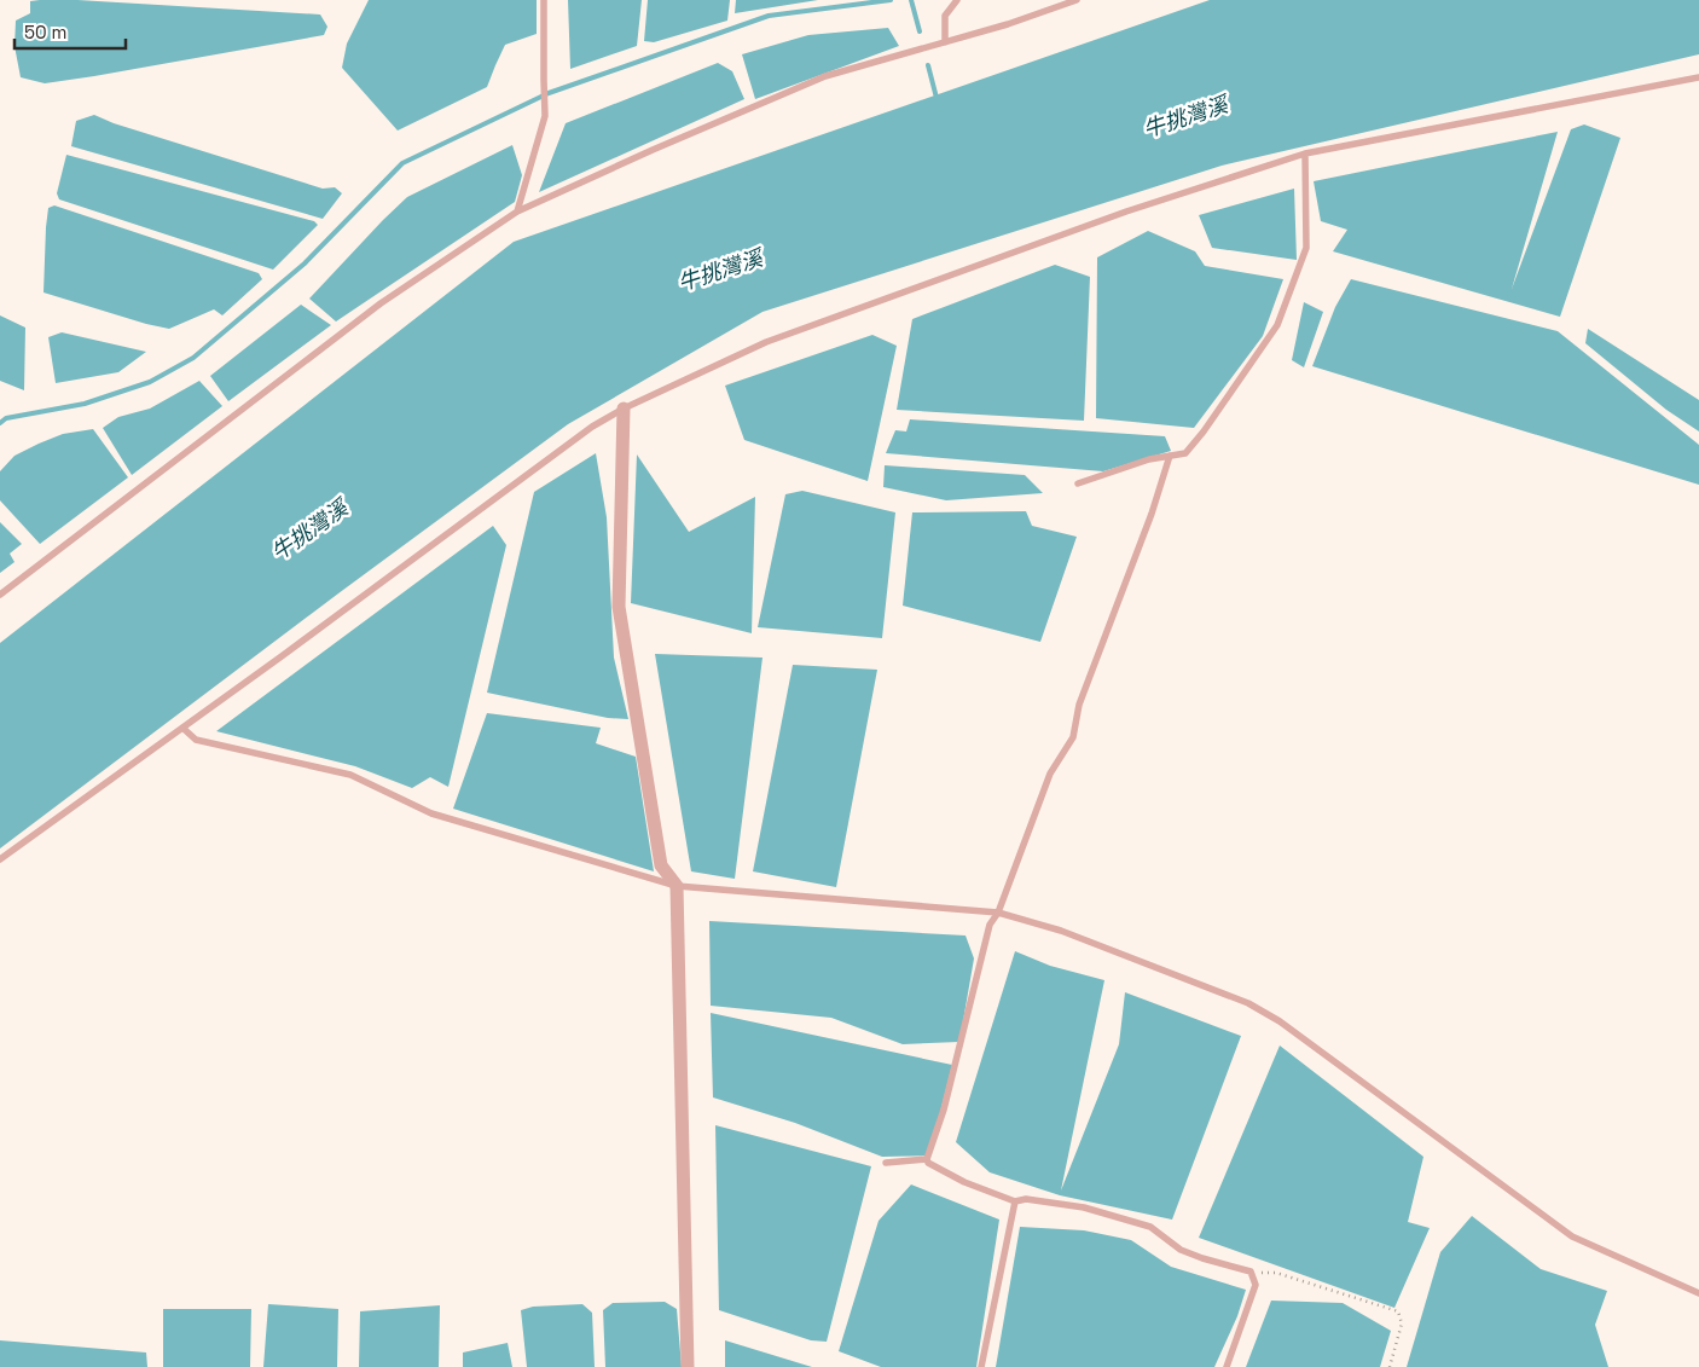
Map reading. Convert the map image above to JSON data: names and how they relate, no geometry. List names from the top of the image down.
{
  "water": ["牛挑灣溪"],
  "scale_bar": "50 m"
}
